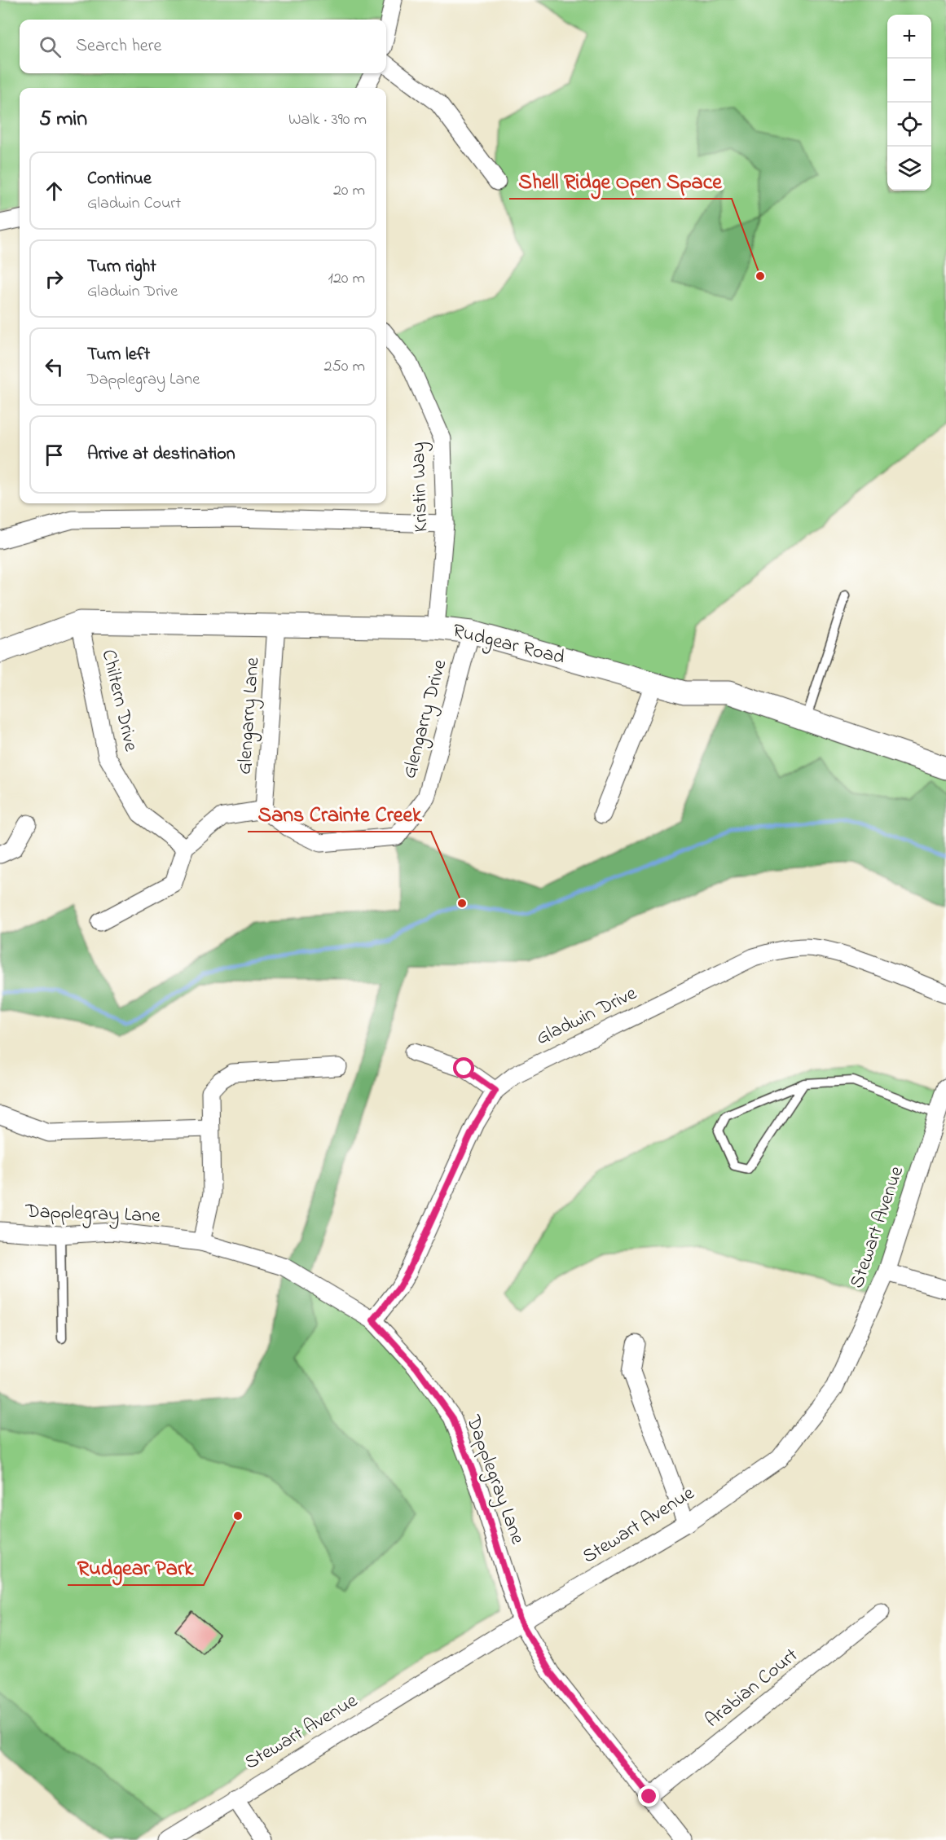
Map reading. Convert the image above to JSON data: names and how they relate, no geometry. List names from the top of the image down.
{
  "streets": {
    "street": [
      "Kristin Way",
      "Rudgear Road",
      "Chiltern Drive",
      "Glengarry Lane",
      "Glengarry Drive",
      "Gladwin Drive",
      "Dapplegray Lane",
      "Stewart Avenue",
      "Arabian Court"
    ]
  },
  "crossings": [
    ["Kristin Way", "Rudgear Road"],
    ["Rudgear Road", "Chiltern Drive"],
    ["Rudgear Road", "Glengarry Lane"],
    ["Rudgear Road", "Glengarry Drive"],
    ["Glengarry Lane", "Glengarry Drive"],
    ["Gladwin Drive", "Dapplegray Lane"],
    ["Dapplegray Lane", "Stewart Avenue"],
    ["Dapplegray Lane", "Arabian Court"]
  ],
  "places": ["Shell Ridge Open Space", "Sans Crainte Creek", "Rudgear Park"],
  "page": {
    "map_buttons": ["+", "−"],
    "search": "Search here",
    "heading": ["5 min", "Walk · 390 m"],
    "list": [
      ["Continue", "Gladwin Court", "20 m"],
      ["Turn right", "Gladwin Drive", "120 m"],
      ["Turn left", "Dapplegray Lane", "250 m"],
      "Arrive at destination"
    ]
  }
}
